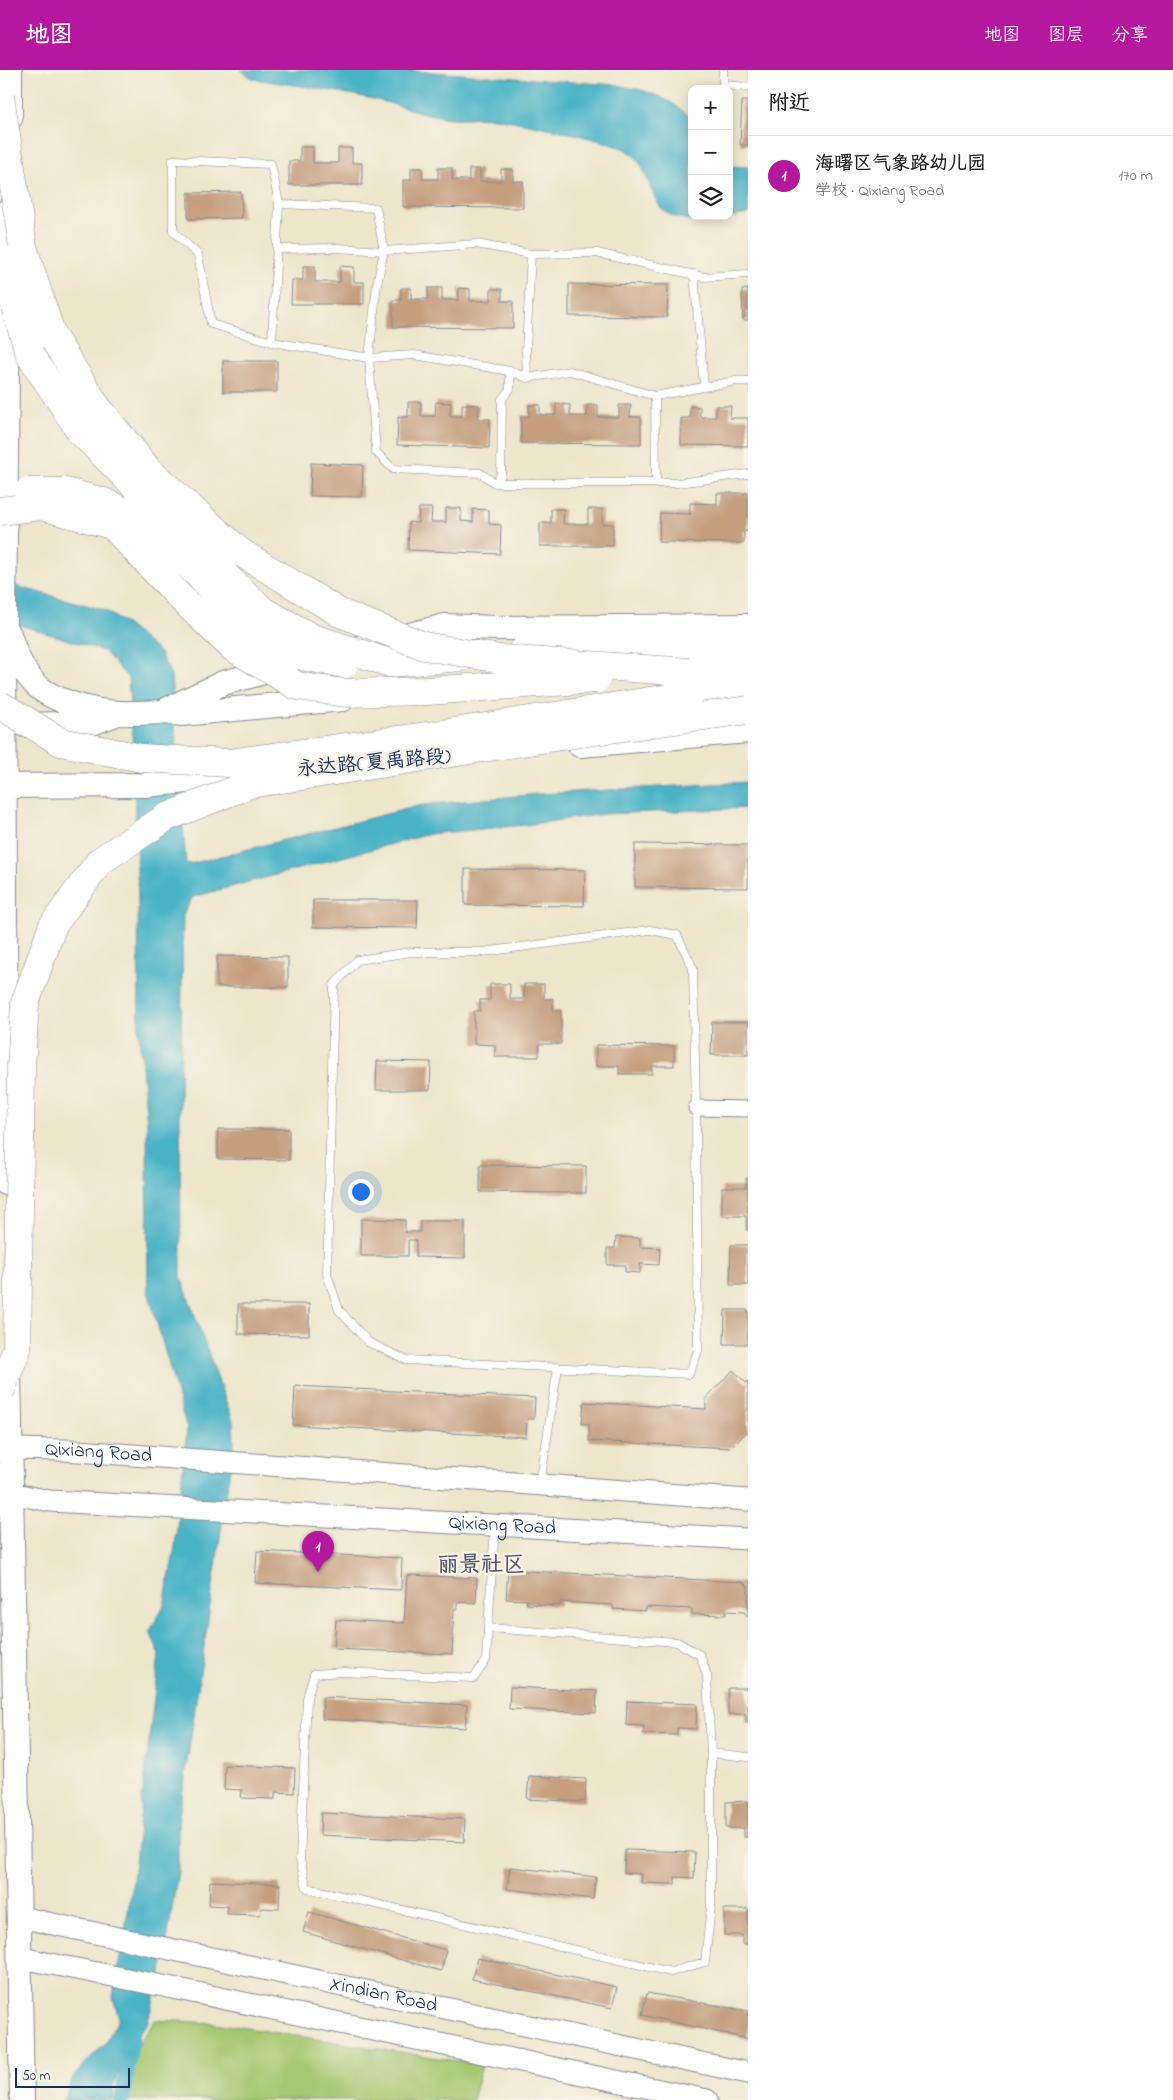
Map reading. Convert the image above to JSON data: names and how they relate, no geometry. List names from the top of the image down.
{
  "streets": {
    "main road": ["永达路(夏禹路段)"],
    "street": ["Qixiang Road", "Xindian Road"]
  },
  "districts": ["丽景社区"],
  "scale_bar": "50 m",
  "page": {
    "header": "地图",
    "nav": ["地图", "图层", "分享"],
    "heading": "附近",
    "map_buttons": ["+", "−"],
    "list": [
      {
        "mark": "1",
        "name": "海曙区气象路幼儿园",
        "note": "学校 · Qixiang Road",
        "value": "170 m"
      }
    ],
    "pins": "1",
    "scale": "50 m"
  }
}
